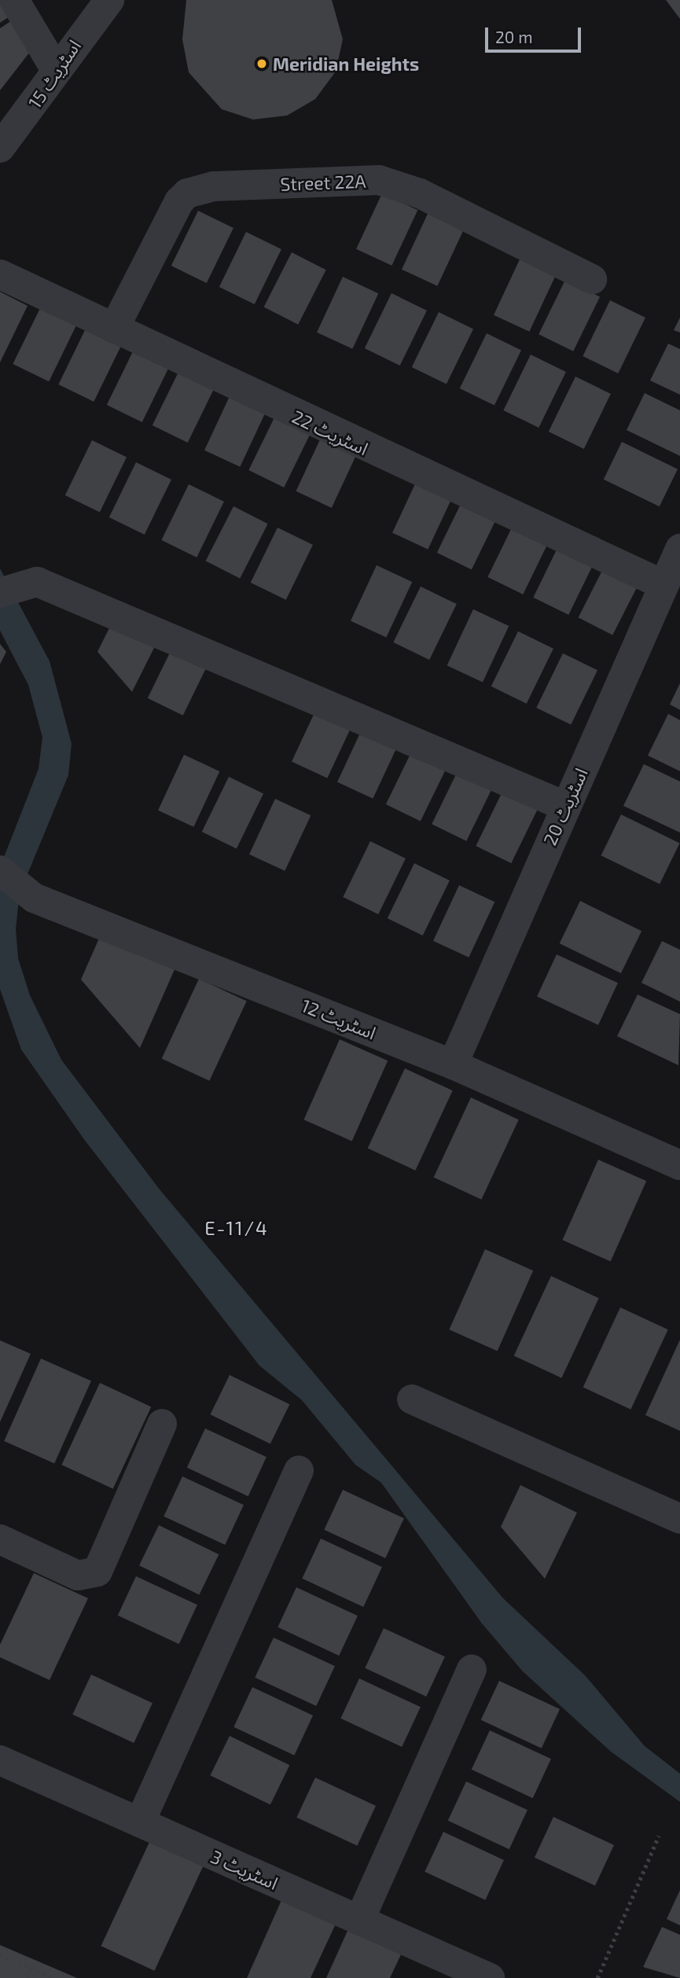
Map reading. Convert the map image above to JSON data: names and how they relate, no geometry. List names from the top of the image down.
{
  "streets": {
    "street": [
      "اسٹریٹ 15",
      "Street 22A",
      "اسٹریٹ 22",
      "اسٹریٹ 20",
      "اسٹریٹ 12",
      "اسٹریٹ 3"
    ]
  },
  "crossings": [
    ["Street 22A", "اسٹریٹ 22"],
    ["اسٹریٹ 22", "اسٹریٹ 20"],
    ["اسٹریٹ 20", "اسٹریٹ 12"]
  ],
  "districts": ["E-11/4"],
  "places": ["Meridian Heights"],
  "scale_bar": "20 m"
}
